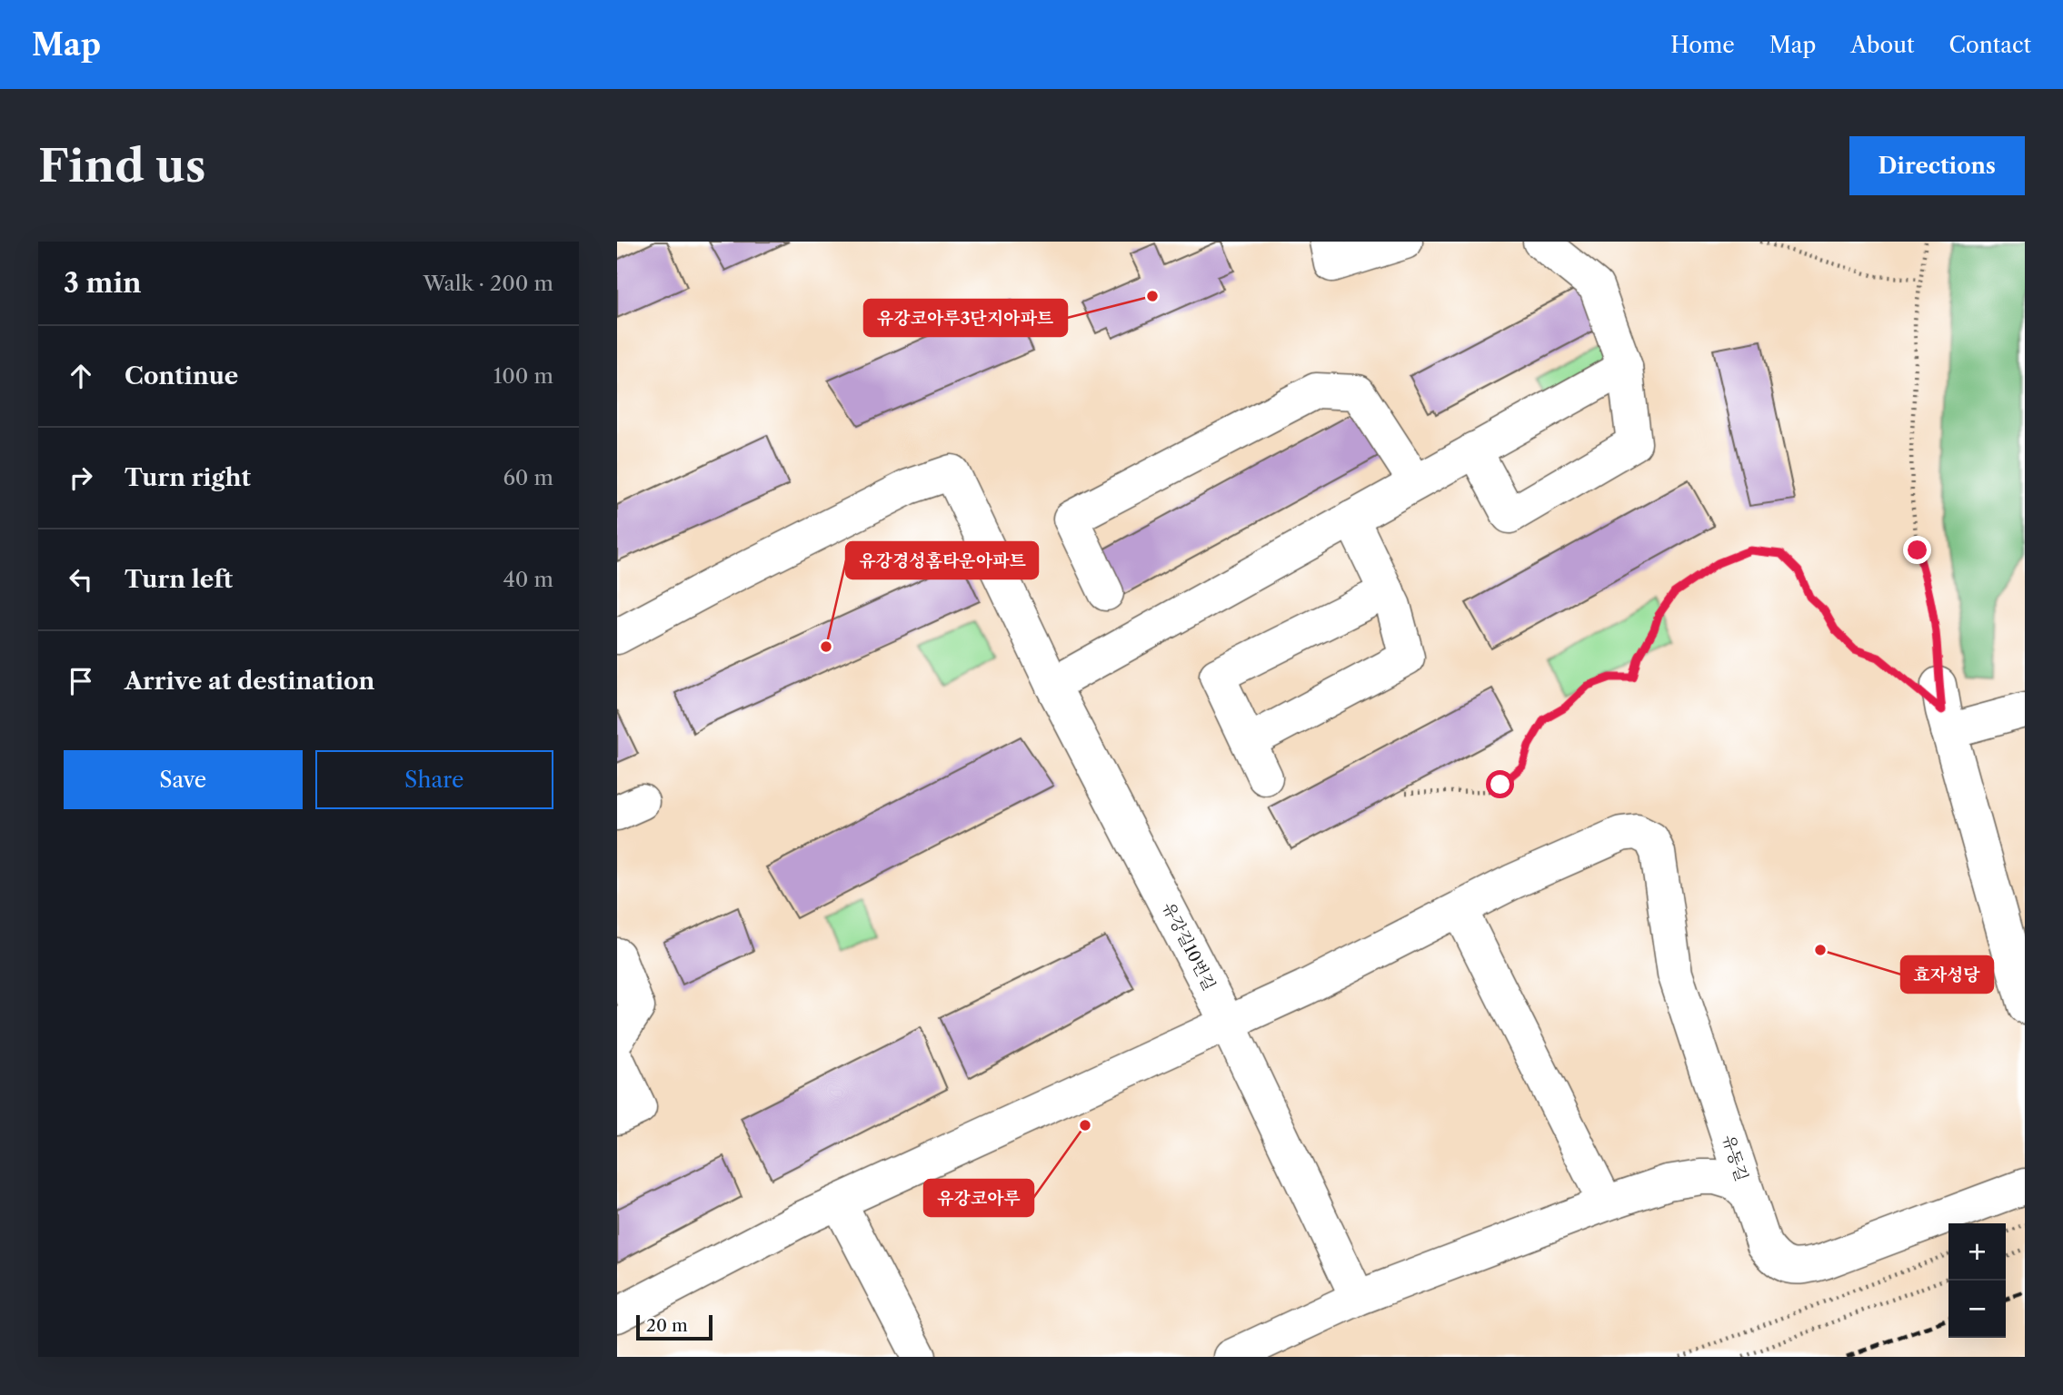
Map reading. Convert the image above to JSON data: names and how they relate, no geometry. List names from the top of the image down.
{
  "streets": {
    "street": ["유강길10번길", "유동길"]
  },
  "crossings": [
    ["유강길10번길", "유동길"]
  ],
  "places": [
    "유강코아루3단지아파트",
    "유강경성홈타운아파트",
    "효자성당",
    "유강코아루"
  ],
  "scale_bar": "20 m",
  "page": {
    "header": "Map",
    "nav": [
      "Home",
      "Map",
      "About",
      "Contact"
    ],
    "buttons": [
      "Directions",
      ["Save", "Share"]
    ],
    "title": "Find us",
    "heading": ["3 min", "Walk · 200 m"],
    "list": [
      ["Continue", "100 m"],
      ["Turn right", "60 m"],
      ["Turn left", "40 m"],
      "Arrive at destination"
    ],
    "map_buttons": ["+", "−"],
    "scale": "20 m"
  }
}
